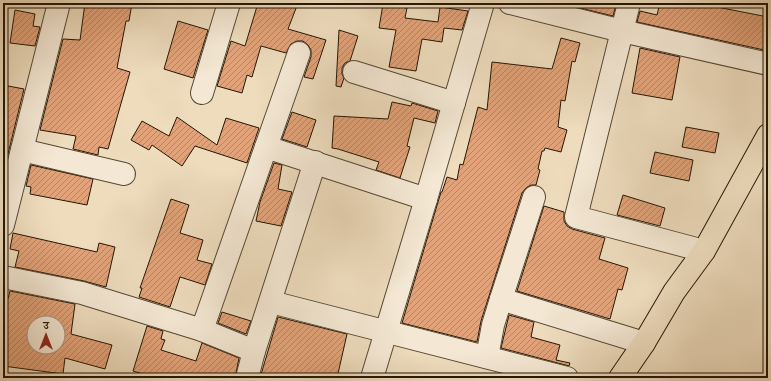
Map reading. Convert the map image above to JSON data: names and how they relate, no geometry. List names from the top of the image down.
{
  "north": "top"
}
